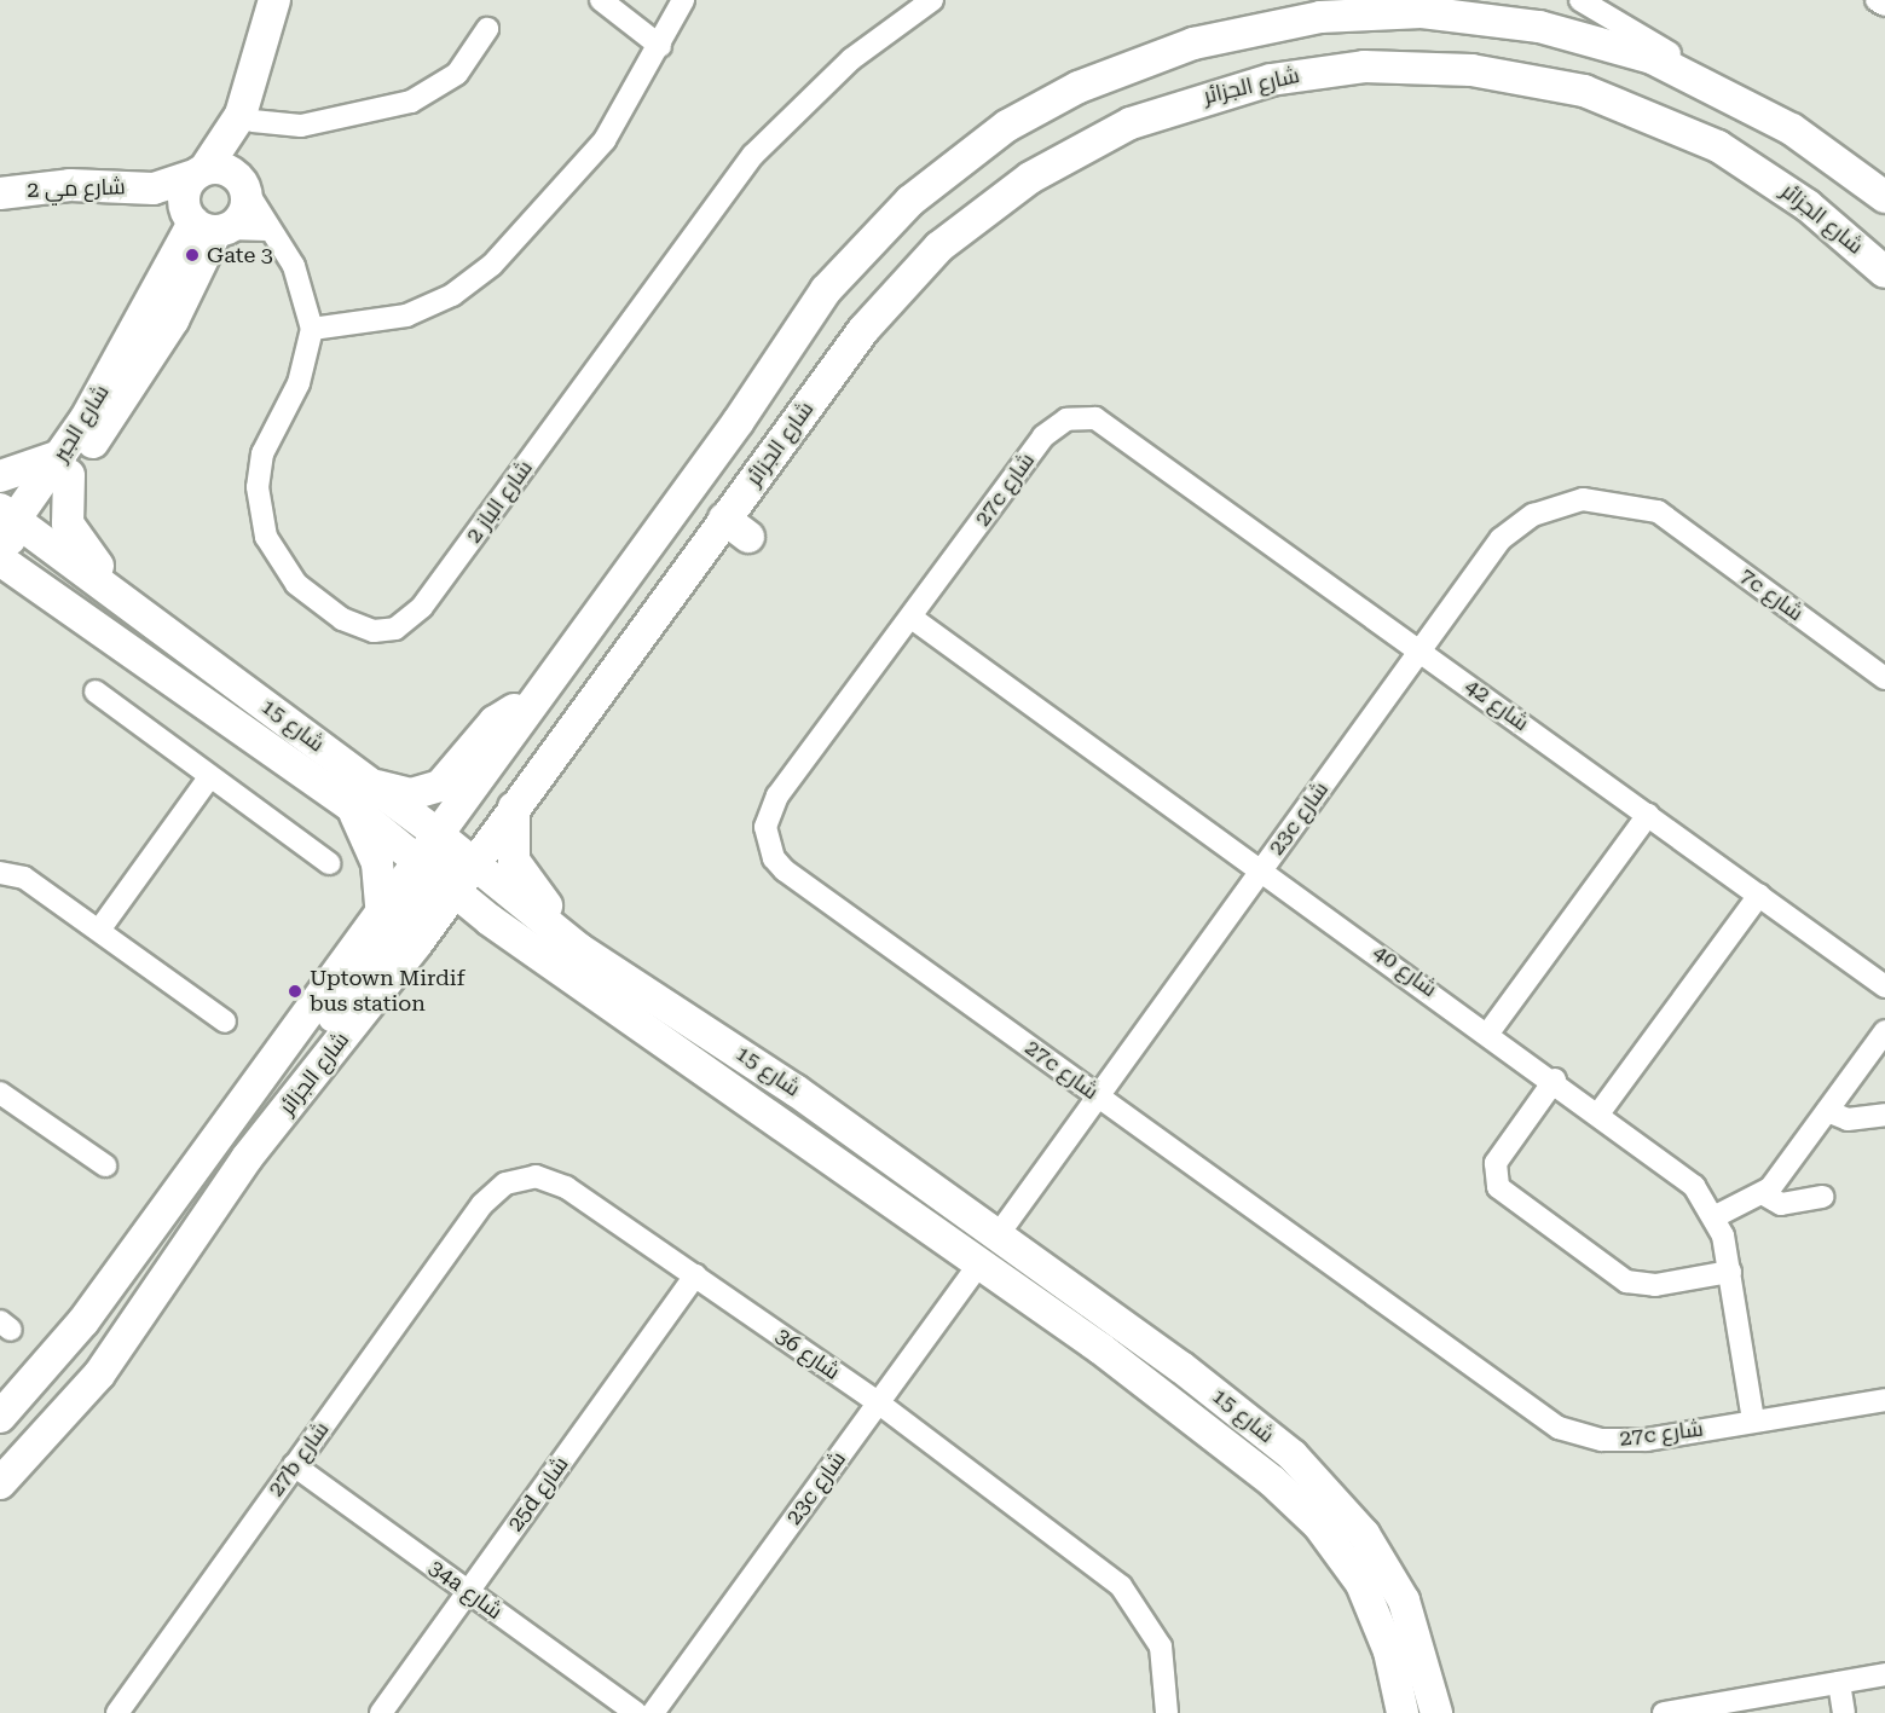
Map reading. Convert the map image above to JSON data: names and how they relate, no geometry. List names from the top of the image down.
{
  "streets": {
    "main road": [
      "شارع الجزائر",
      "شارع مي 2",
      "شارع الجير",
      "شارع 15"
    ],
    "street": [
      "27c شارع",
      "شارع الباز 2",
      "7c شارع",
      "شارع 42",
      "23c شارع",
      "شارع 40",
      "شارع 36",
      "27b شارع",
      "25d شارع",
      "34a شارع"
    ]
  },
  "crossings": [
    ["شارع الجزائر", "شارع 15"],
    ["شارع مي 2", "شارع الجير"],
    ["شارع مي 2", "شارع الباز 2"],
    ["شارع الجير", "شارع 15"],
    ["27c شارع", "شارع 42"],
    ["27c شارع", "23c شارع"],
    ["27c شارع", "شارع 40"],
    ["7c شارع", "23c شارع"],
    ["شارع 42", "23c شارع"],
    ["شارع 15", "23c شارع"],
    ["23c شارع", "شارع 40"],
    ["23c شارع", "شارع 36"],
    ["شارع 36", "27b شارع"],
    ["شارع 36", "25d شارع"],
    ["27b شارع", "34a شارع"],
    ["25d شارع", "34a شارع"]
  ],
  "places": ["Gate 3", "Uptown Mirdif bus station"]
}
